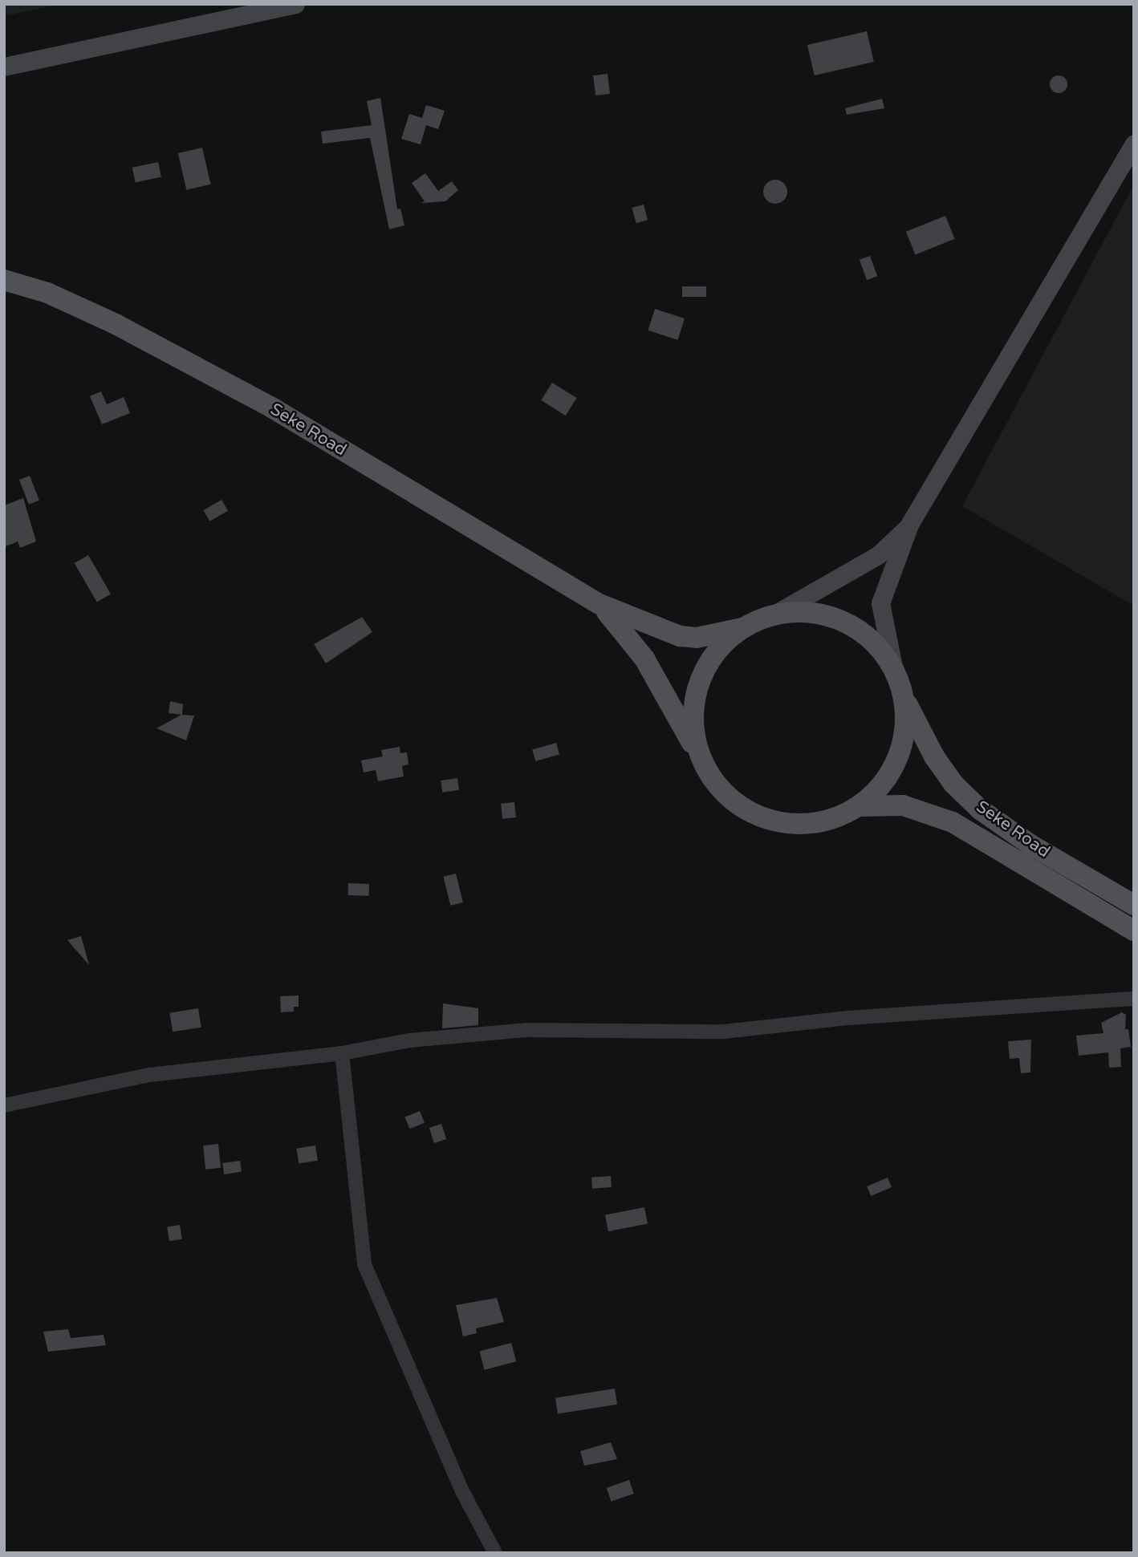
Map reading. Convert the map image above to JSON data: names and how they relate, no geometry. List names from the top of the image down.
{
  "streets": {
    "main road": ["Seke Road"]
  }
}
